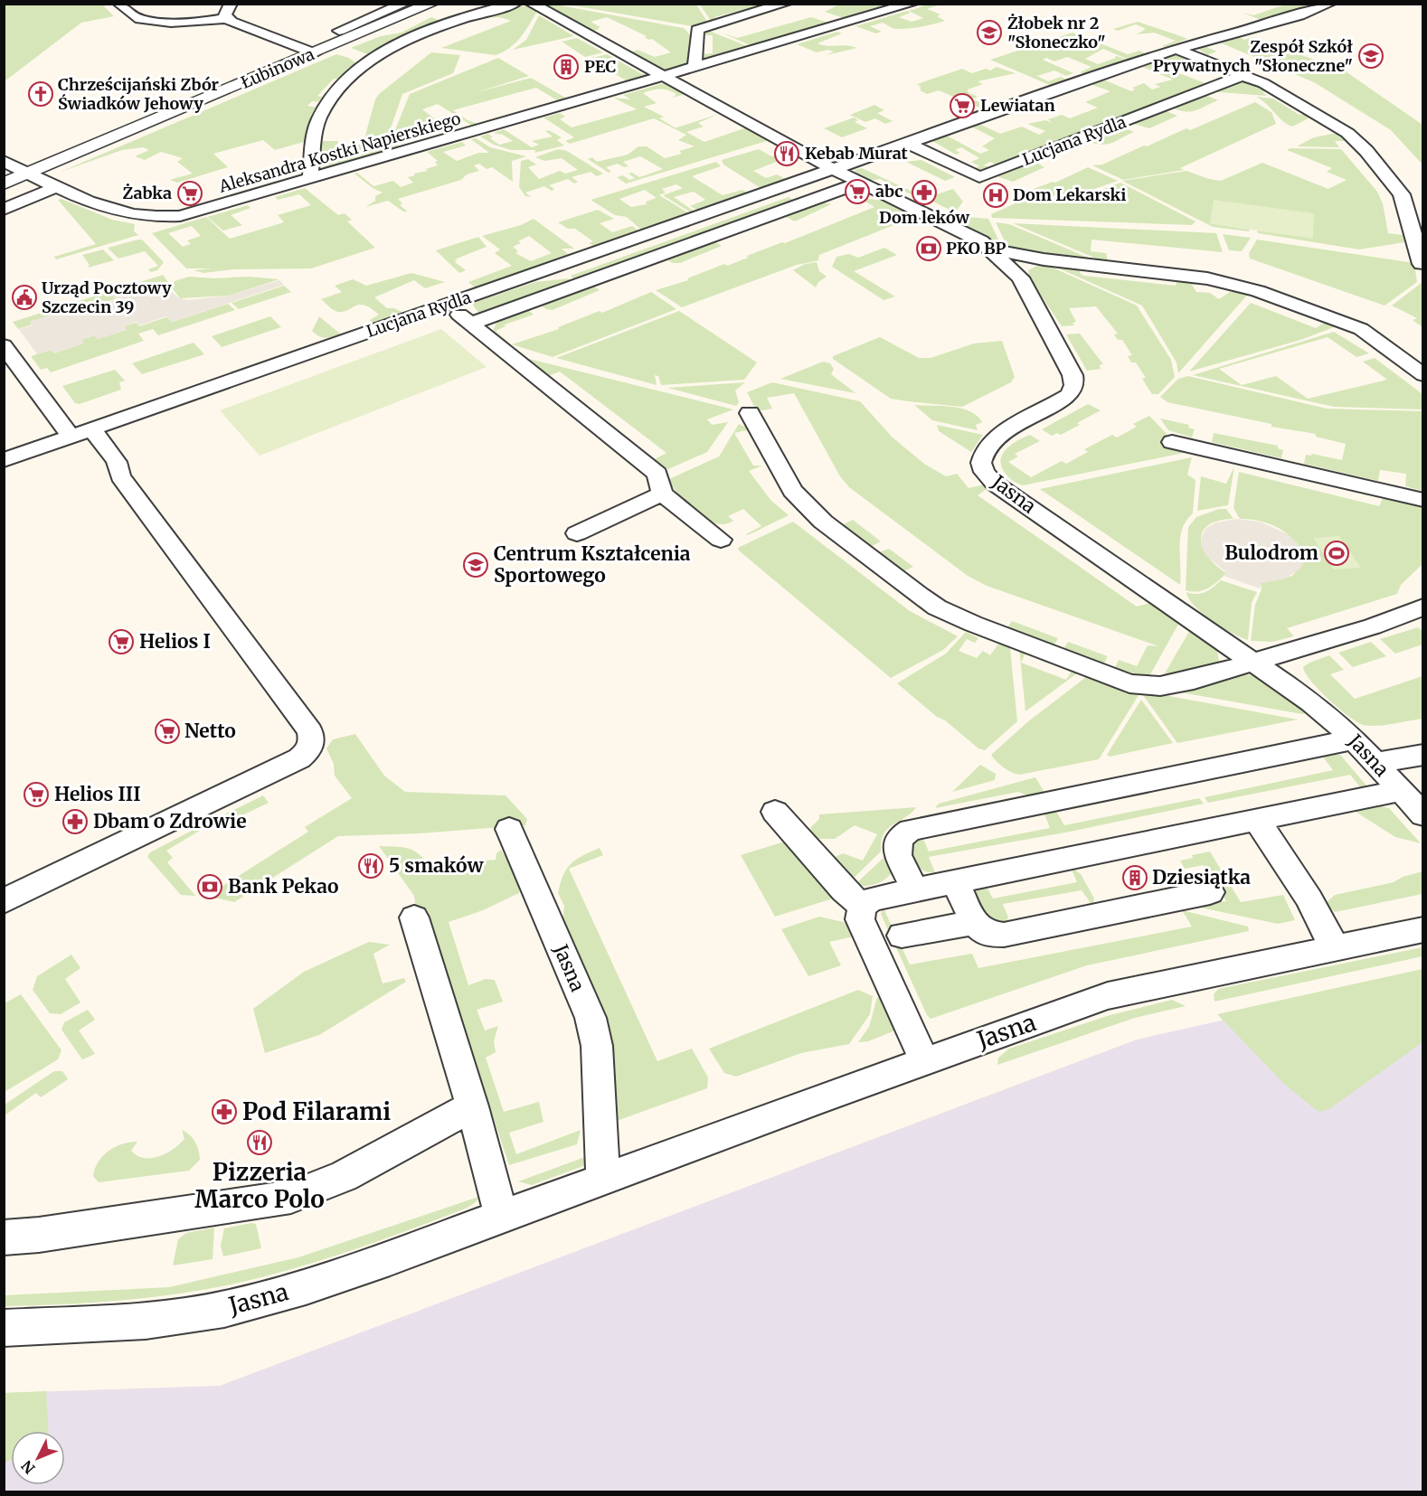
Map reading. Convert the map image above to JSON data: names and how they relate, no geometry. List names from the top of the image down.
{
  "streets": {
    "street": [
      "Łubinowa",
      "Lucjana Rydla",
      "Aleksandra Kostki Napierskiego",
      "Jasna"
    ]
  },
  "crossings": [
    ["Łubinowa", "Aleksandra Kostki Napierskiego"]
  ],
  "places": {
    "school or university": ["Żłobek nr 2 \"Słoneczko\"", "Zespół Szkół Prywatnych \"Słoneczne\"", "Centrum Kształcenia Sportowego"],
    "building": ["PEC", "Dziesiątka"],
    "church": ["Chrześcijański Zbór Świadków Jehowy"],
    "supermarket": [
      "Lewiatan",
      "abc",
      "Żabka",
      "Helios I",
      "Netto",
      "Helios III"
    ],
    "restaurant": ["Kebab Murat", "5 smaków", "Pizzeria Marco Polo"],
    "pharmacy": ["Dom leków", "Dbam o Zdrowie", "Pod Filarami"],
    "hospital": ["Dom Lekarski"],
    "bank": ["PKO BP", "Bank Pekao"],
    "public building": ["Urząd Pocztowy Szczecin 39"],
    "sports": ["Bulodrom"]
  },
  "north": "bottom left"
}
